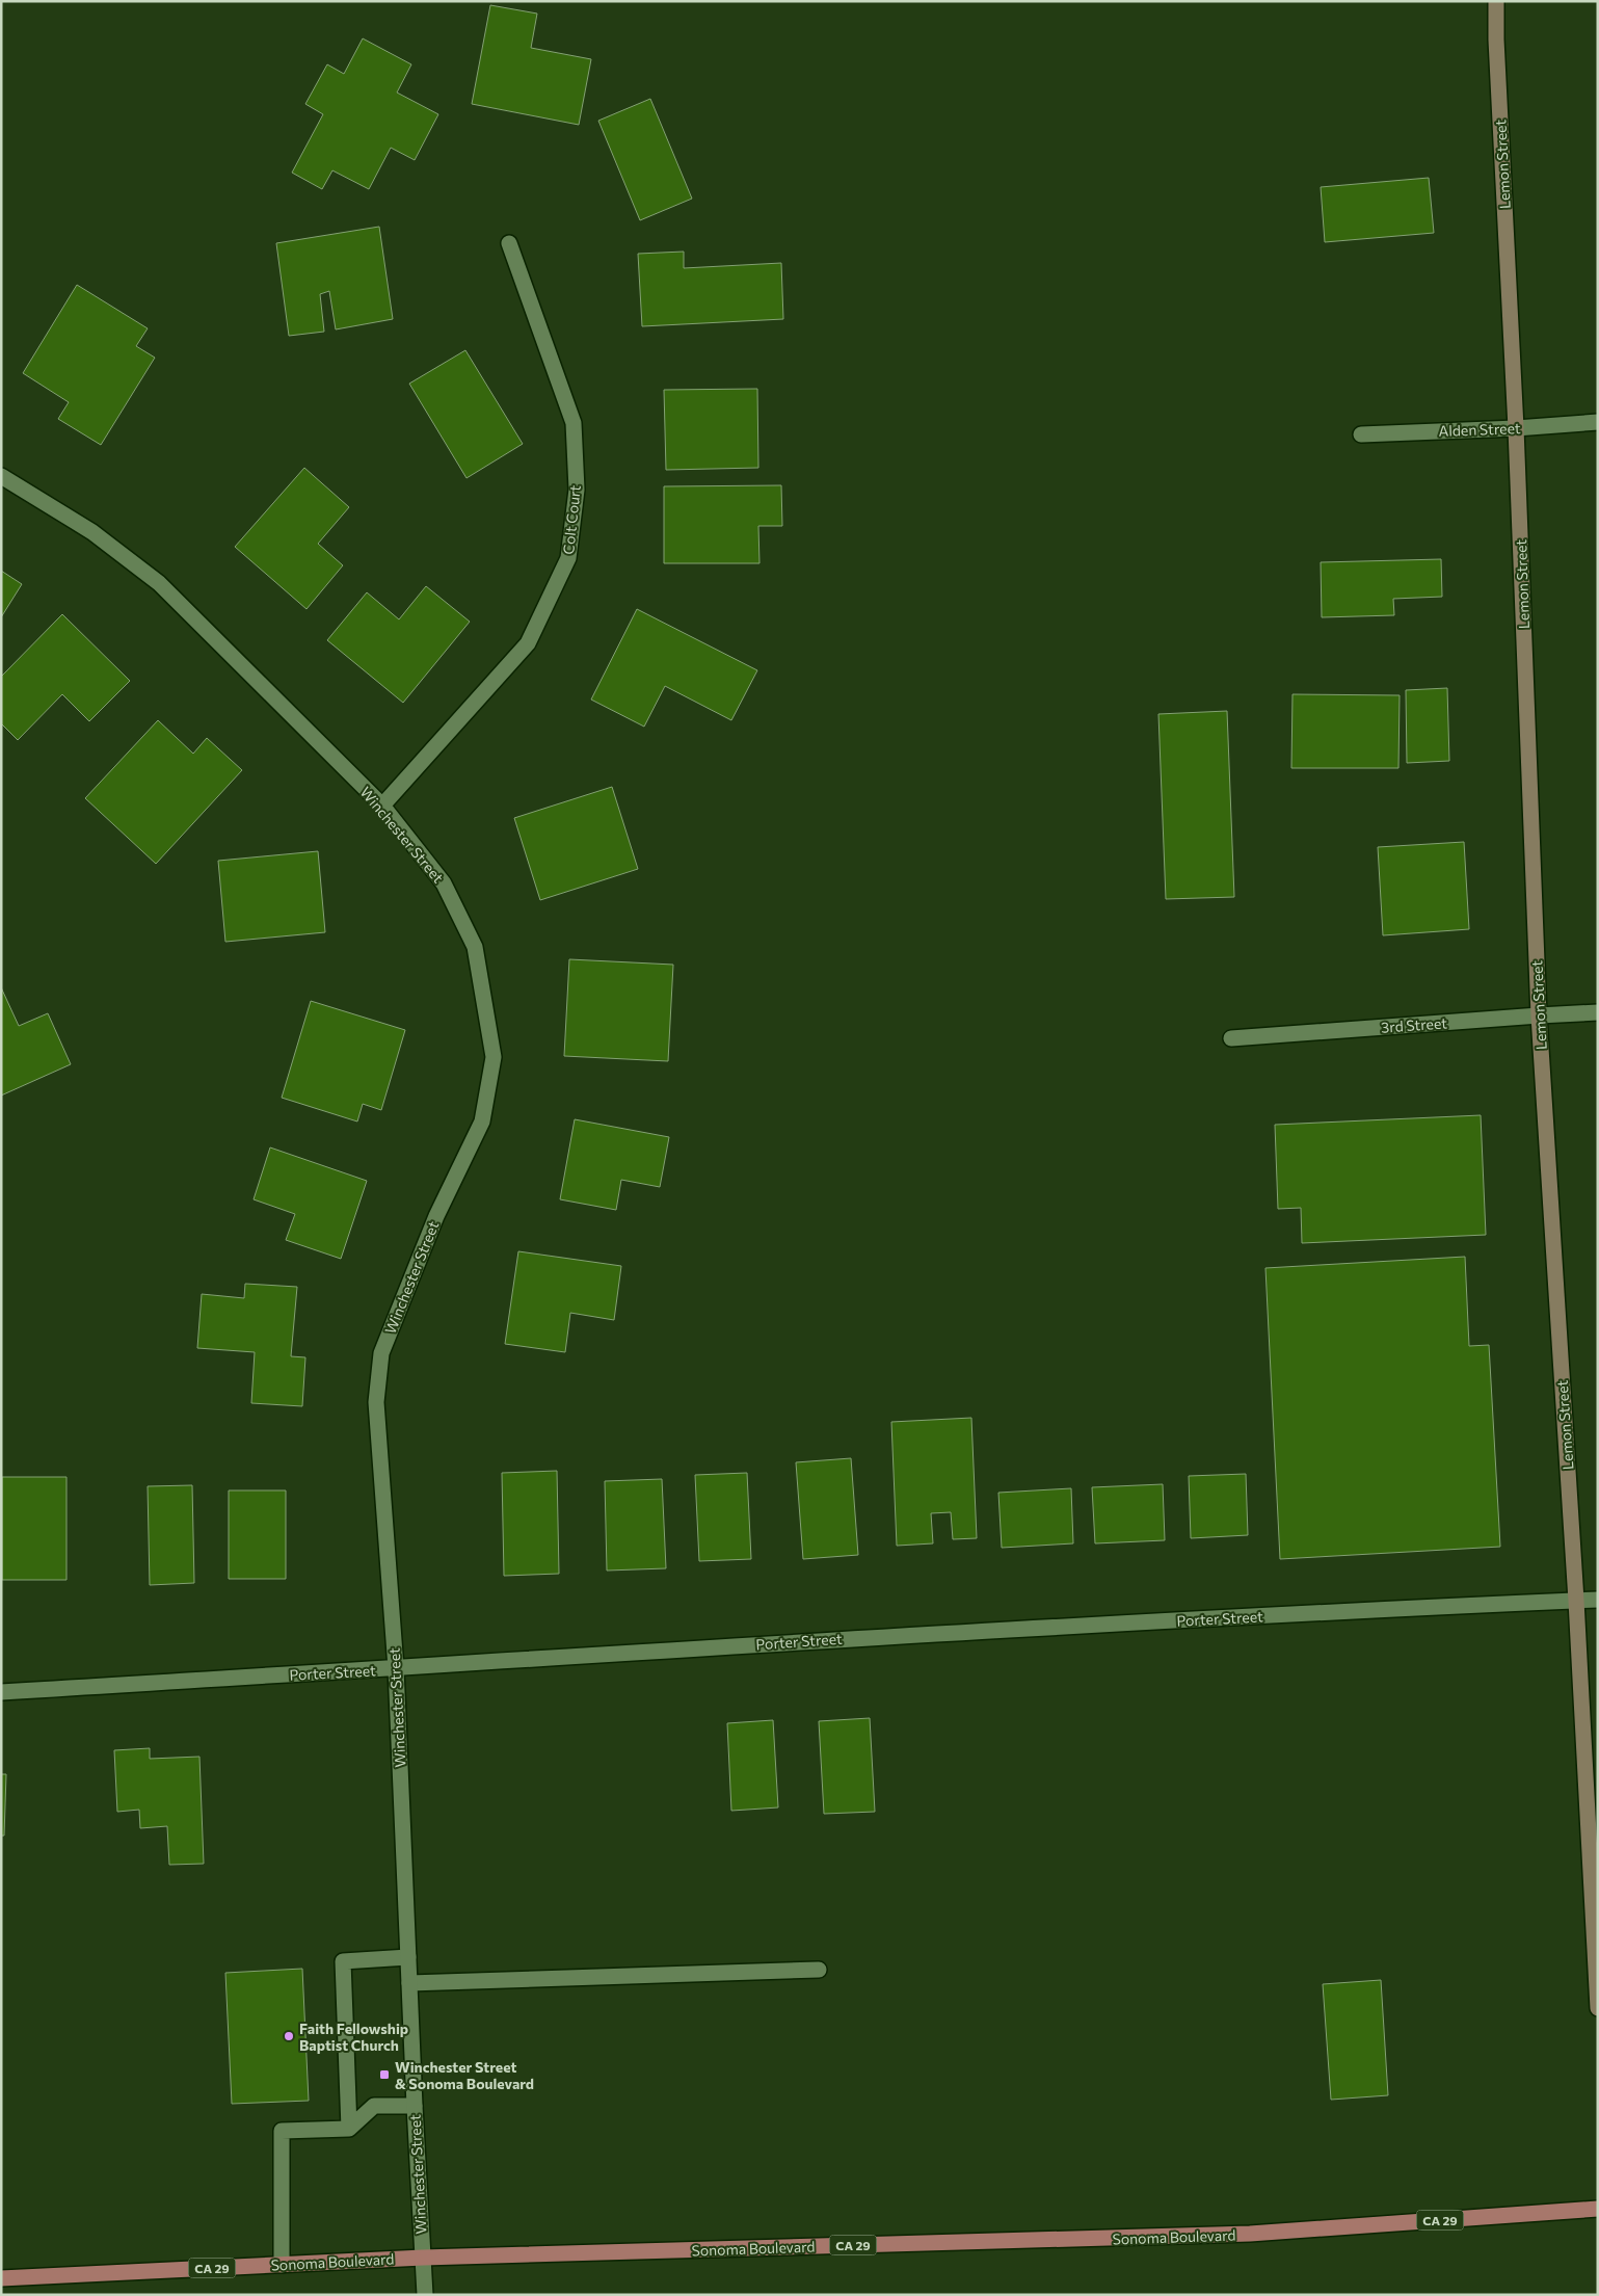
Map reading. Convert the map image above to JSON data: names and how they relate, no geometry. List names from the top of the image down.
{
  "streets": {
    "main road": ["CA 29", "Sonoma Boulevard"],
    "street": [
      "Lemon Street",
      "Alden Street",
      "Colt Court",
      "Winchester Street",
      "3rd Street",
      "Porter Street"
    ]
  },
  "crossings": [
    ["Lemon Street", "Alden Street"],
    ["Lemon Street", "3rd Street"],
    ["Lemon Street", "Porter Street"],
    ["Colt Court", "Winchester Street"],
    ["Winchester Street", "Porter Street"],
    ["Winchester Street", "Sonoma Boulevard"]
  ],
  "places": {
    "other": ["Faith Fellowship Baptist Church"],
    "transit": ["Winchester Street & Sonoma Boulevard"]
  }
}
